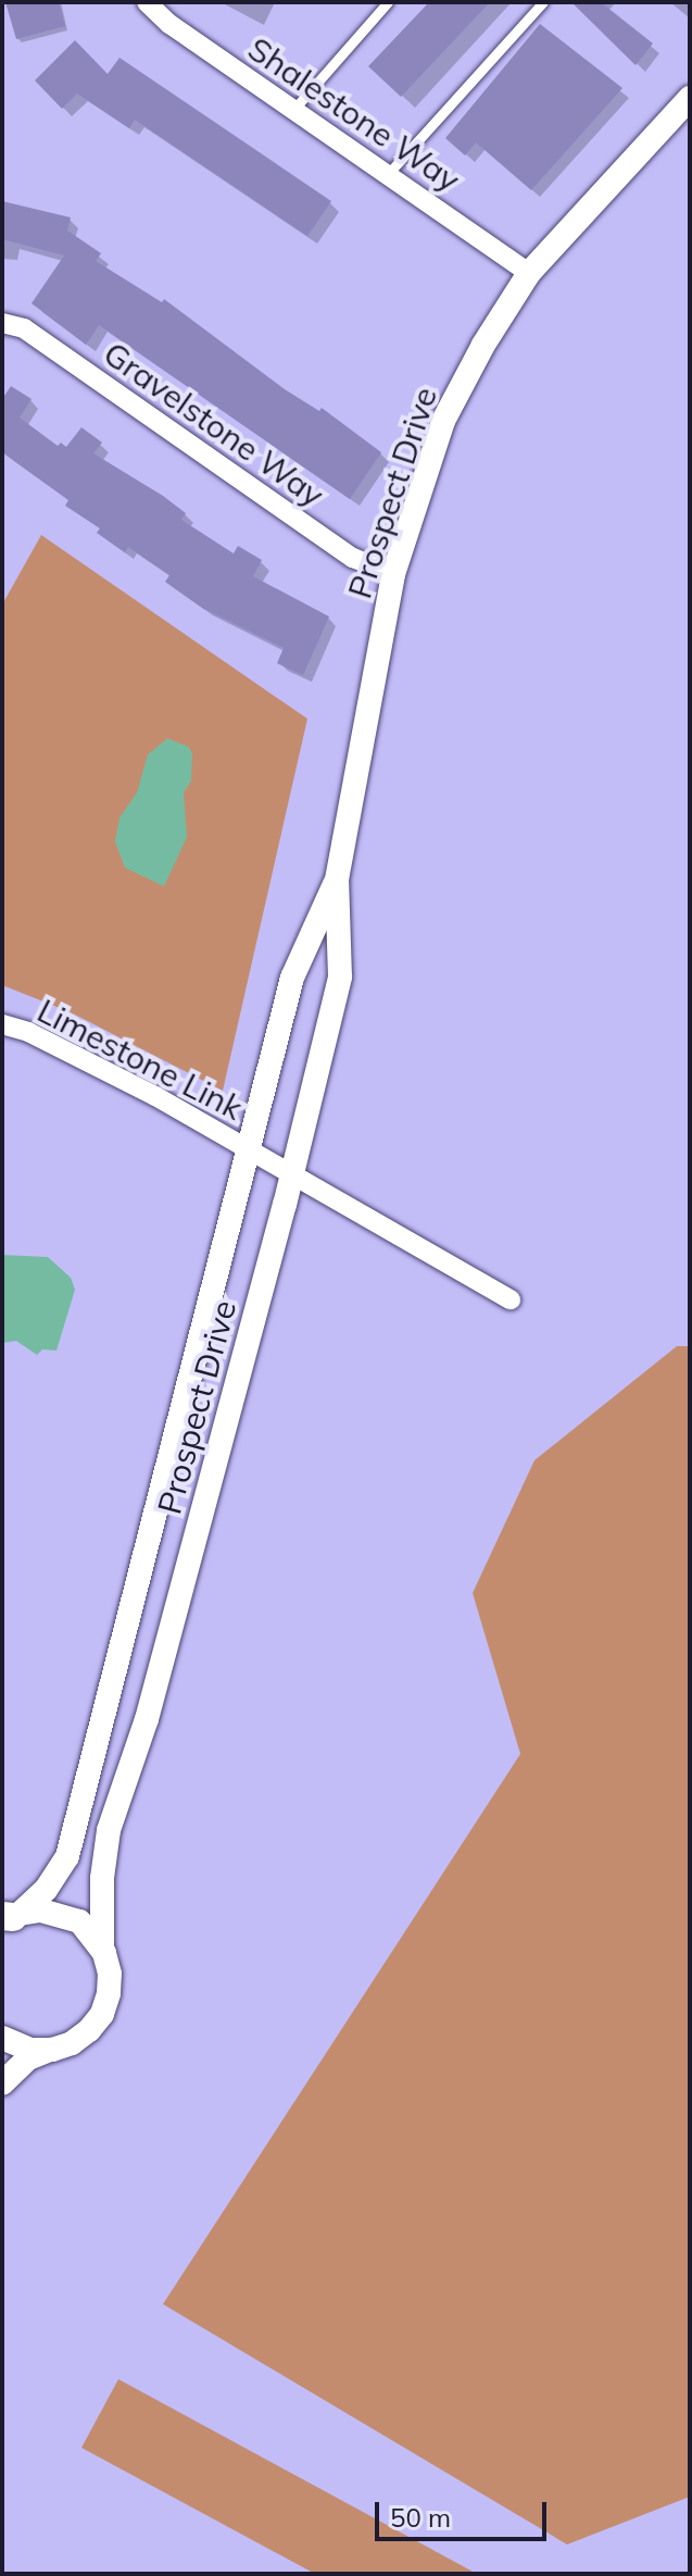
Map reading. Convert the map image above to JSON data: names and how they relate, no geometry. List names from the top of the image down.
{
  "streets": {
    "street": [
      "Shalestone Way",
      "Gravelstone Way",
      "Prospect Drive",
      "Limestone Link"
    ]
  },
  "crossings": [
    ["Shalestone Way", "Prospect Drive"],
    ["Gravelstone Way", "Prospect Drive"],
    ["Prospect Drive", "Limestone Link"]
  ],
  "scale_bar": "50 m"
}
